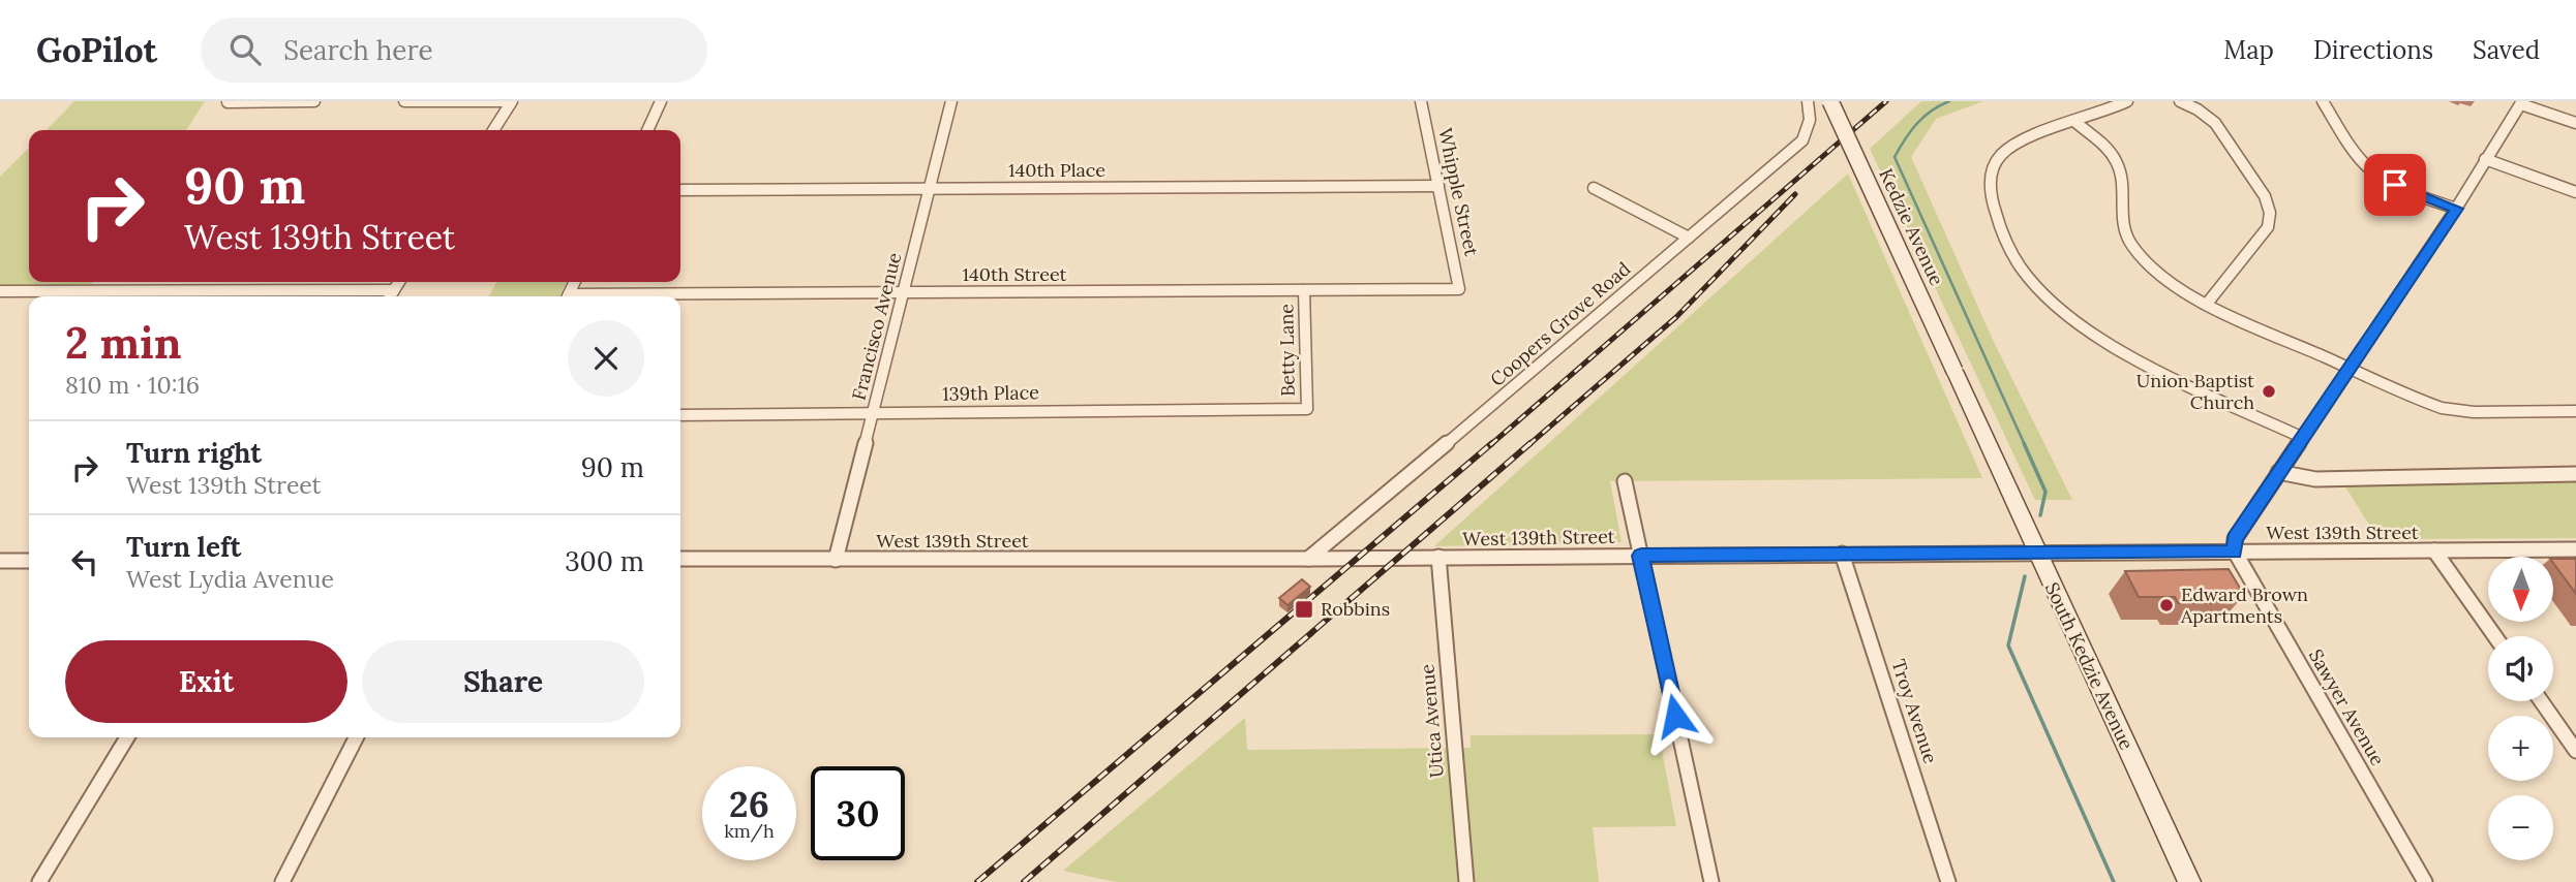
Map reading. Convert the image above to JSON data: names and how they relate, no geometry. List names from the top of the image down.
{
  "streets": {
    "main road": ["Kedzie Avenue", "South Kedzie Avenue"],
    "street": [
      "140th Place",
      "Whipple Street",
      "140th Street",
      "Coopers Grove Road",
      "Francisco Avenue",
      "Betty Lane",
      "139th Place",
      "West 139th Street",
      "Sawyer Avenue",
      "Troy Avenue",
      "Utica Avenue"
    ]
  },
  "crossings": [
    ["140th Place", "Whipple Street"],
    ["140th Place", "Francisco Avenue"],
    ["Whipple Street", "140th Street"],
    ["Kedzie Avenue", "South Kedzie Avenue"],
    ["140th Street", "Francisco Avenue"],
    ["140th Street", "Betty Lane"],
    ["Coopers Grove Road", "West 139th Street"],
    ["Francisco Avenue", "139th Place"],
    ["Francisco Avenue", "West 139th Street"],
    ["Betty Lane", "139th Place"],
    ["West 139th Street", "South Kedzie Avenue"],
    ["West 139th Street", "Sawyer Avenue"],
    ["West 139th Street", "Troy Avenue"],
    ["West 139th Street", "Utica Avenue"]
  ],
  "places": {
    "other": ["Union Baptist Church", "Edward Brown Apartments"],
    "transit": ["Robbins"]
  },
  "north": "bottom",
  "page": {
    "header": "GoPilot",
    "search": "Search here",
    "nav": ["Map", "Directions", "Saved"],
    "turn": ["90 m", "West 139th Street"],
    "heading": ["2 min", "810 m · 10:16"],
    "list": [
      {
        "name": "Turn right",
        "note": "West 139th Street",
        "value": "90 m"
      },
      {
        "name": "Turn left",
        "note": "West Lydia Avenue",
        "value": "300 m"
      }
    ],
    "map_buttons": ["+", "−"],
    "buttons": ["Exit", "Share"],
    "speed": "26 km/h",
    "limit": "30"
  }
}
